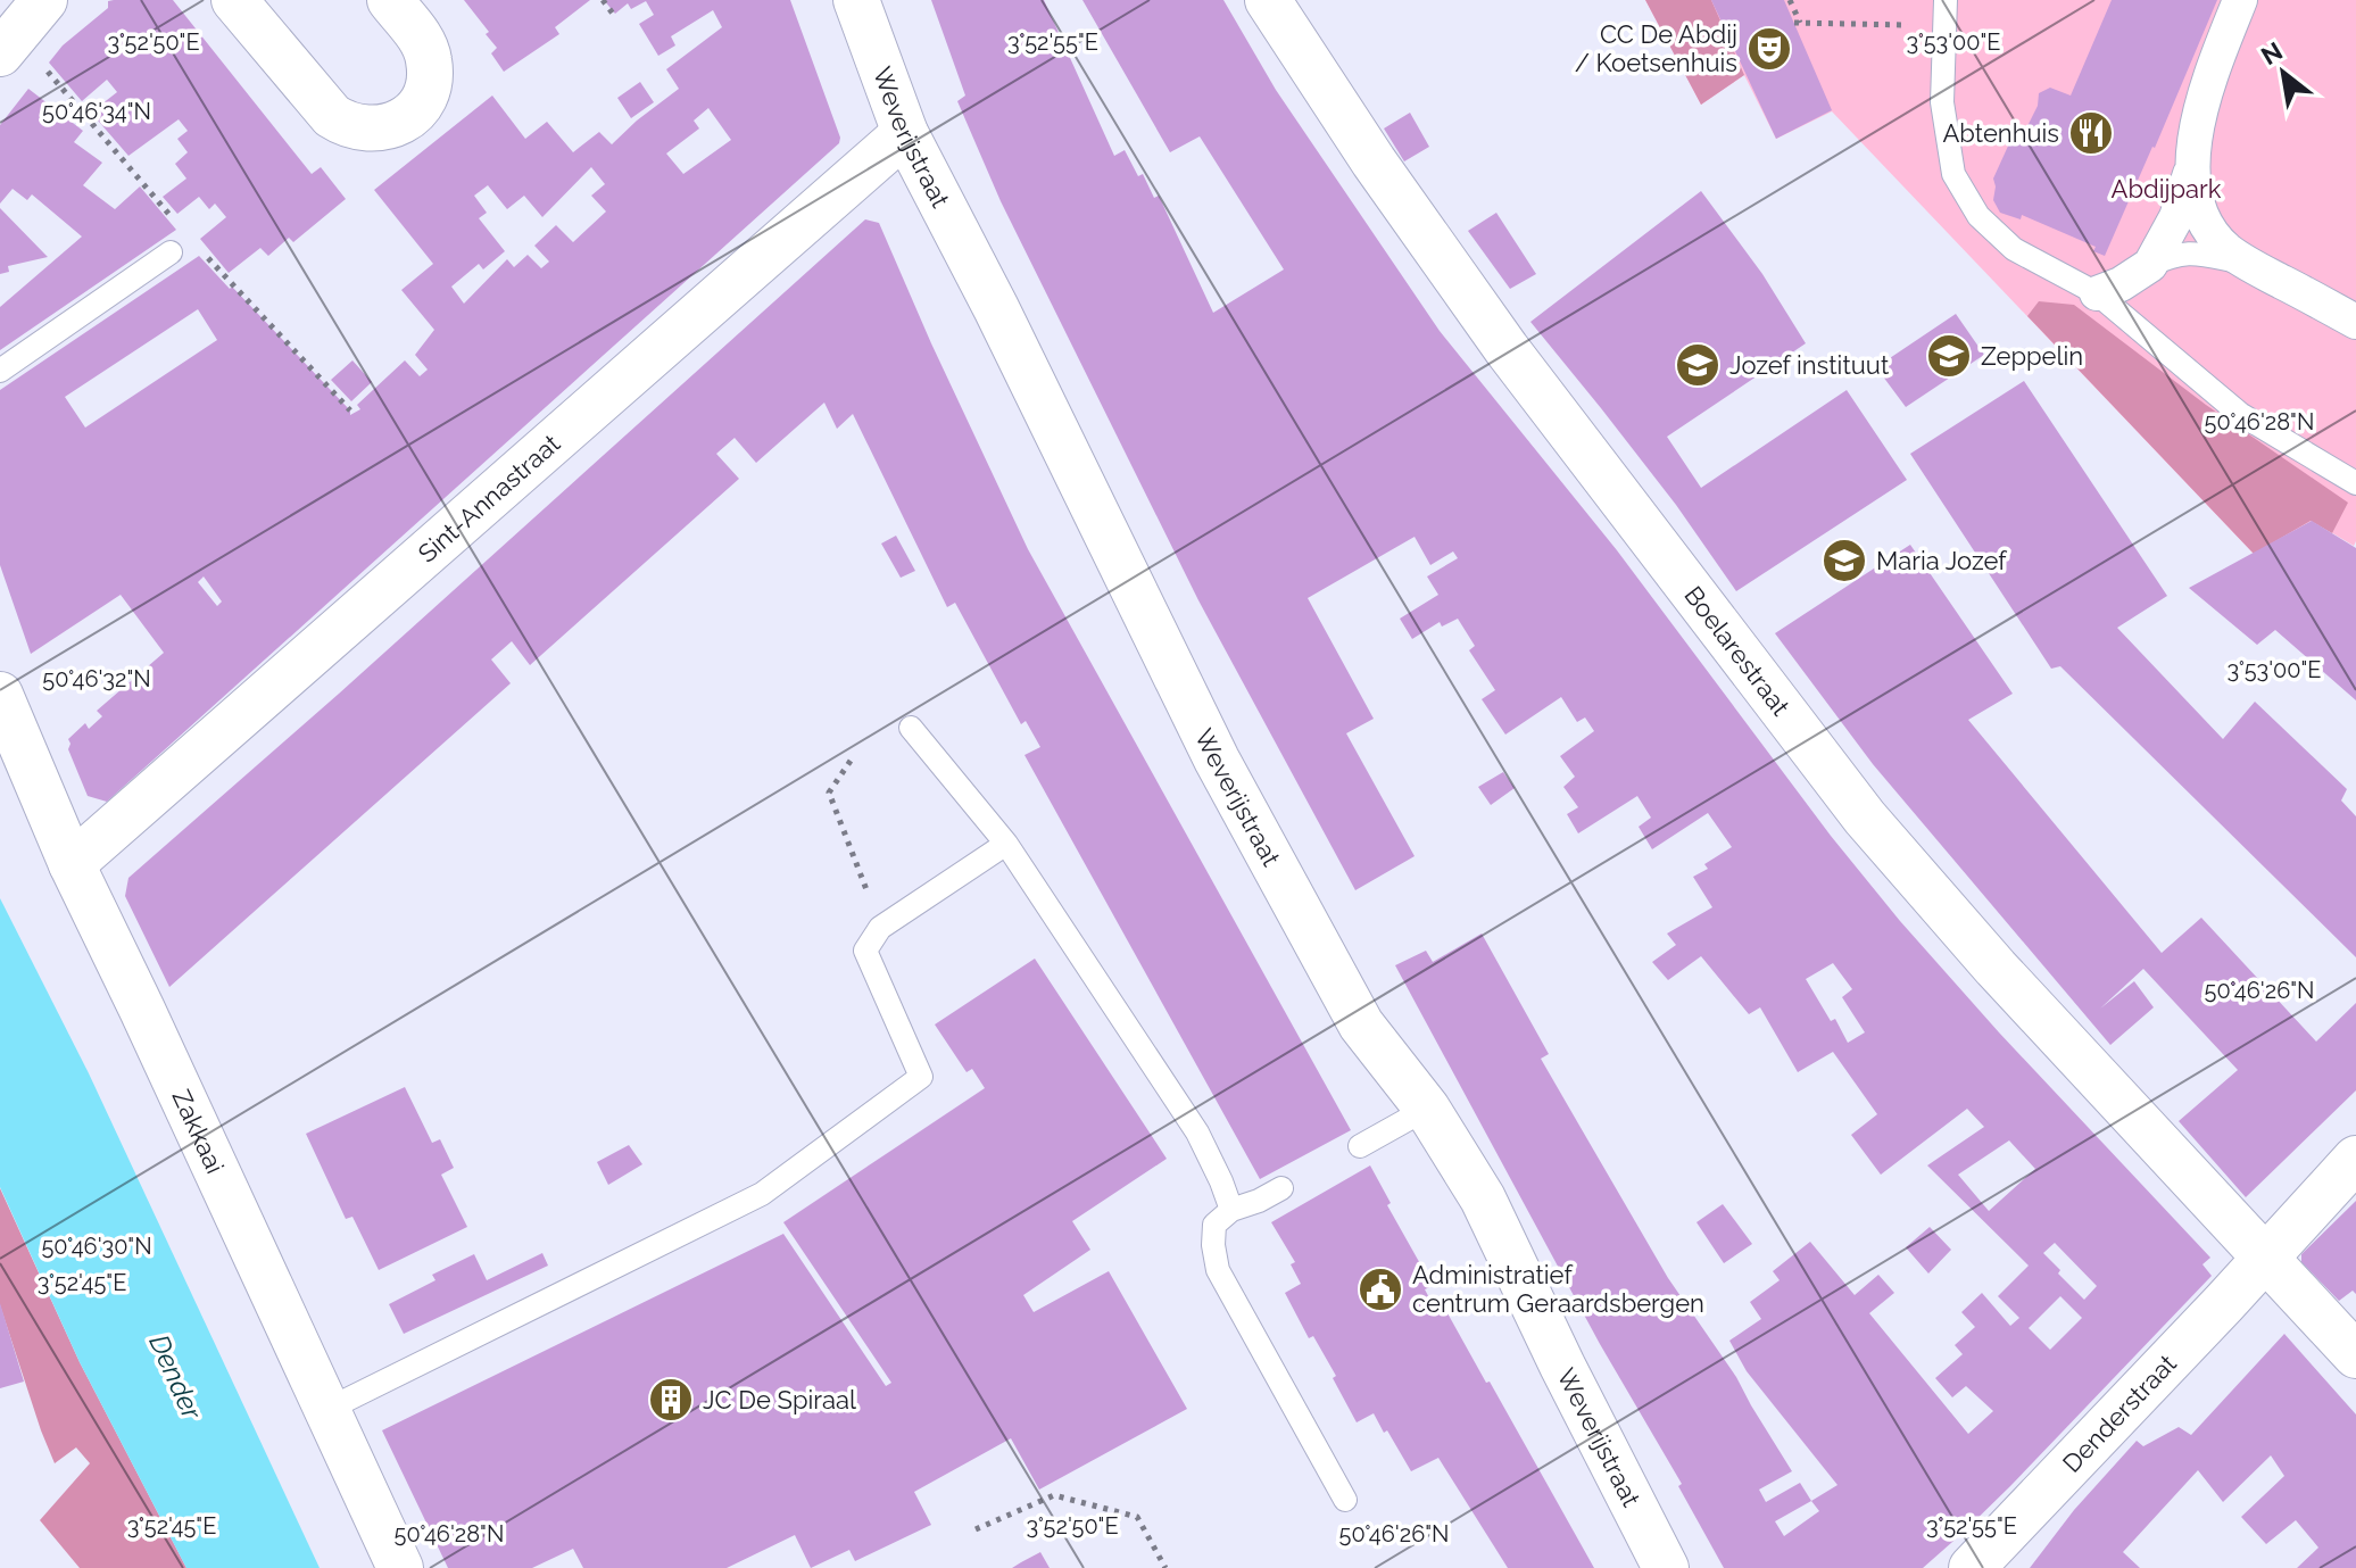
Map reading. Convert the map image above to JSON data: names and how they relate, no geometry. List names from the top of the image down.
{
  "streets": {
    "street": [
      "Weverijstraat",
      "Sint-Annastraat",
      "Boelarestraat",
      "Zakkaai",
      "Denderstraat"
    ]
  },
  "crossings": [
    ["Weverijstraat", "Sint-Annastraat"],
    ["Sint-Annastraat", "Zakkaai"],
    ["Boelarestraat", "Denderstraat"]
  ],
  "water": ["Dender"],
  "parks": ["Abdijpark"],
  "places": {
    "theatre": ["CC De Abdij / Koetsenhuis"],
    "restaurant": ["Abtenhuis"],
    "school or university": ["Zeppelin", "Jozef instituut", "Maria Jozef"],
    "public building": ["Administratief centrum Geraardsbergen"],
    "building": ["JC De Spiraal"]
  },
  "north": "top left",
  "coordinates": [
    "3°52'50\"E",
    "3°52'55\"E",
    "3°53'00\"E",
    "50°46'34\"N",
    "50°46'28\"N",
    "50°46'32\"N",
    "50°46'26\"N",
    "50°46'30\"N",
    "3°52'45\"E"
  ]
}
